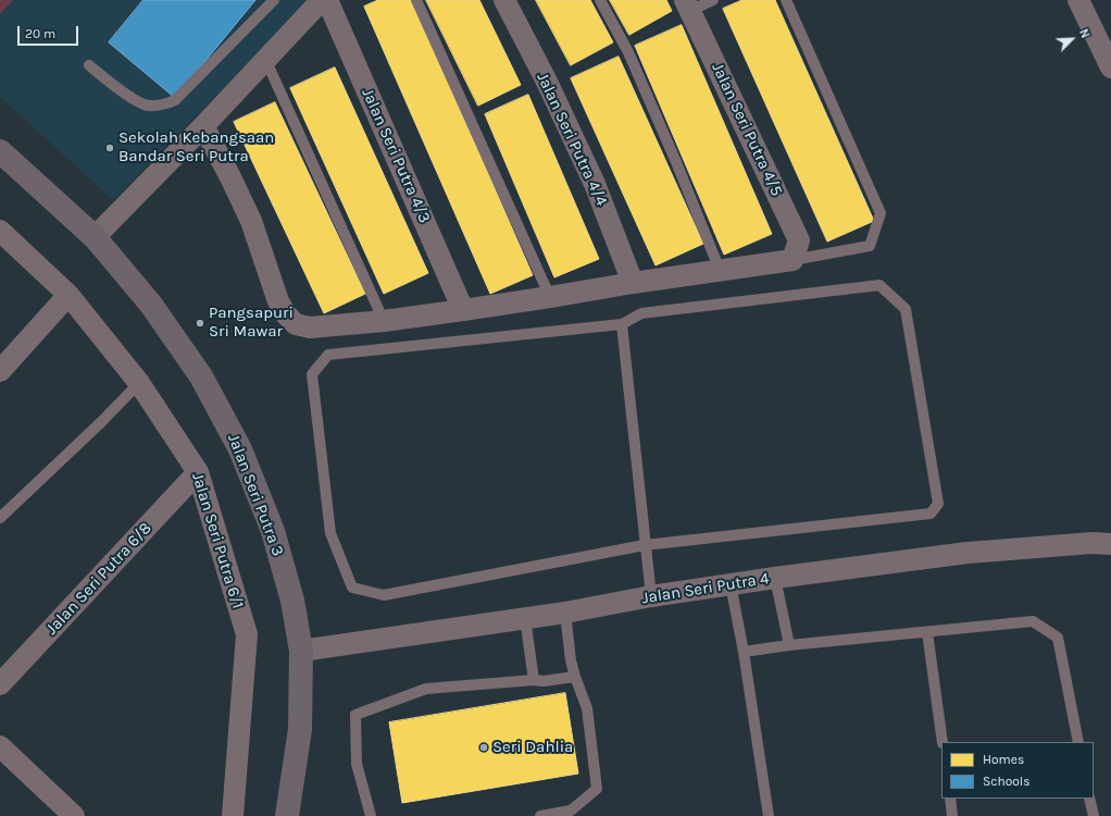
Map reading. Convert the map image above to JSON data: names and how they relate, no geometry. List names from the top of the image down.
{
  "streets": {
    "street": [
      "Jalan Seri Putra 4/5",
      "Jalan Seri Putra 4/4",
      "Jalan Seri Putra 4/3",
      "Jalan Seri Putra 3",
      "Jalan Seri Putra 6/1",
      "Jalan Seri Putra 6/8",
      "Jalan Seri Putra 4"
    ]
  },
  "crossings": [
    ["Jalan Seri Putra 3", "Jalan Seri Putra 4"],
    ["Jalan Seri Putra 6/1", "Jalan Seri Putra 6/8"]
  ],
  "places": ["Sekolah Kebangsaan Bandar Seri Putra", "Pangsapuri Sri Mawar", "Seri Dahlia"],
  "legend": ["Homes", "Schools"],
  "scale_bar": "20 m",
  "north": "top right"
}
